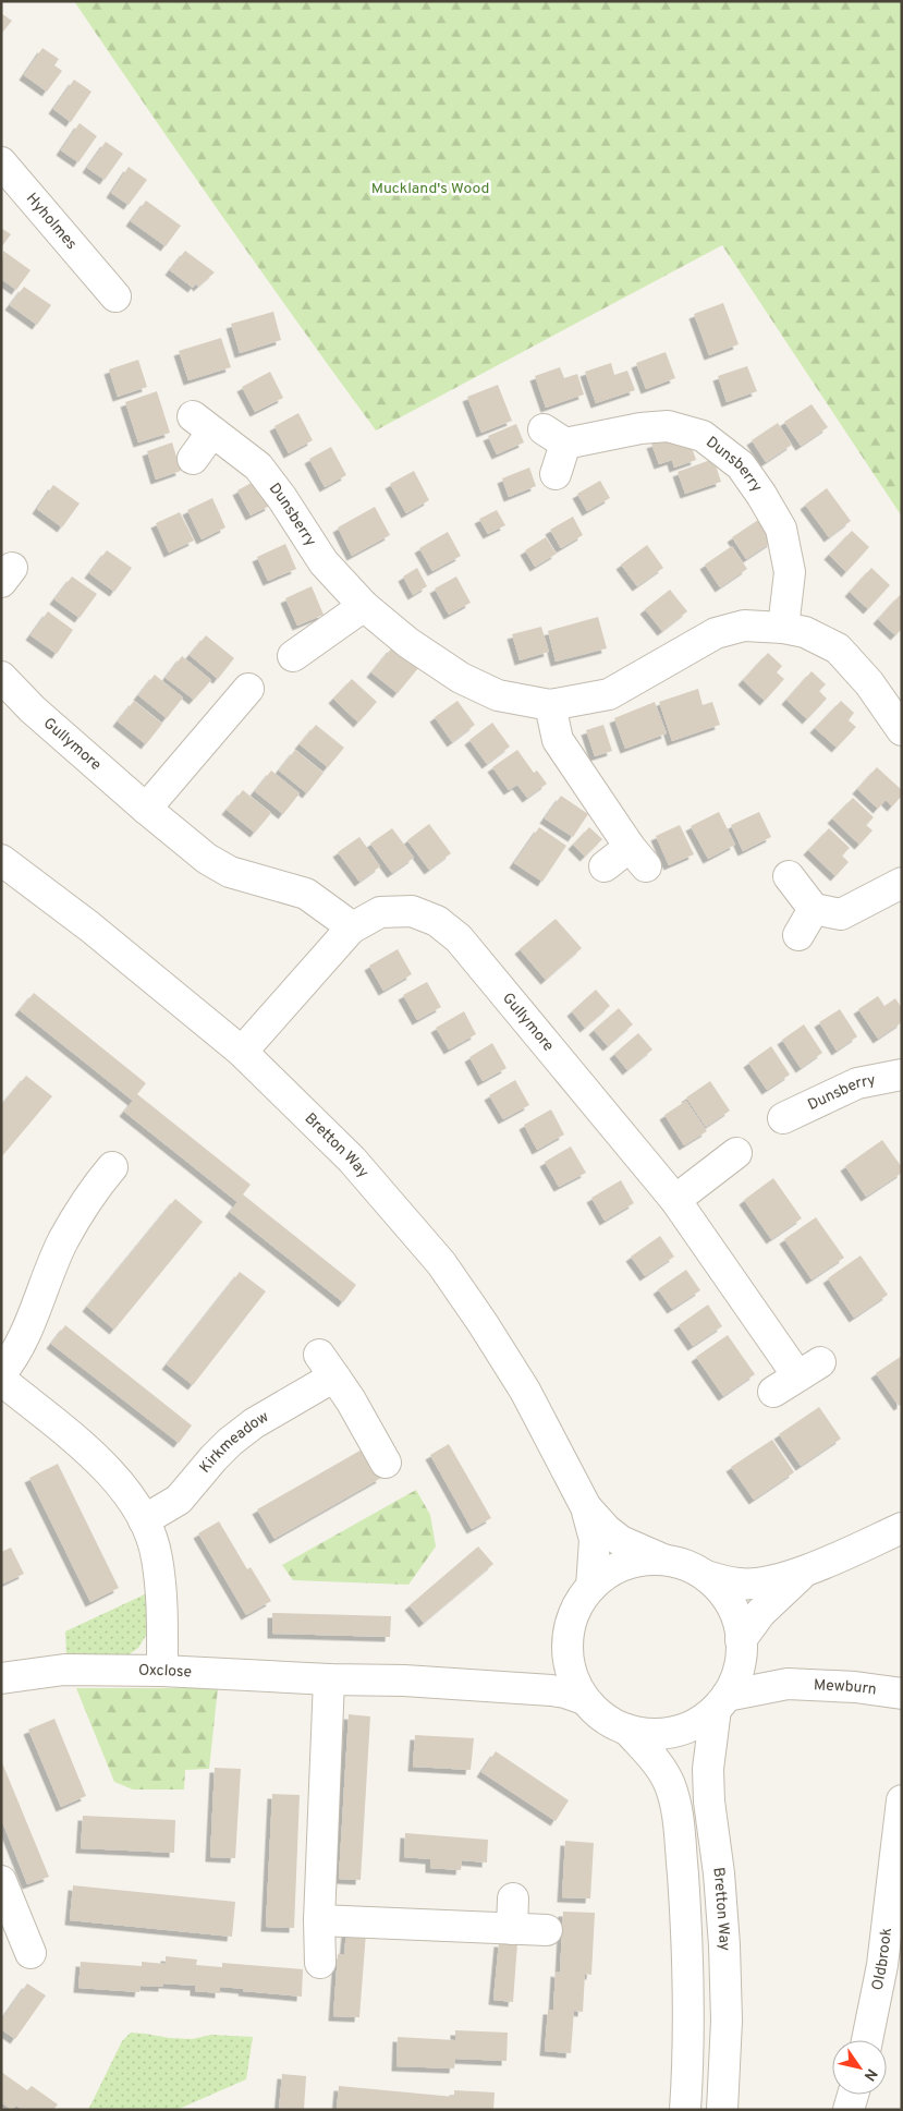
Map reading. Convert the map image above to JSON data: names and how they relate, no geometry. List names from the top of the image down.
{
  "streets": {
    "street": [
      "Hyholmes",
      "Dunsberry",
      "Gullymore",
      "Bretton Way",
      "Kirkmeadow",
      "Oxclose",
      "Mewburn",
      "Oldbrook"
    ]
  },
  "crossings": [
    ["Gullymore", "Bretton Way"],
    ["Bretton Way", "Oxclose"],
    ["Bretton Way", "Mewburn"],
    ["Oxclose", "Mewburn"]
  ],
  "parks": ["Muckland's Wood"],
  "north": "bottom right"
}
